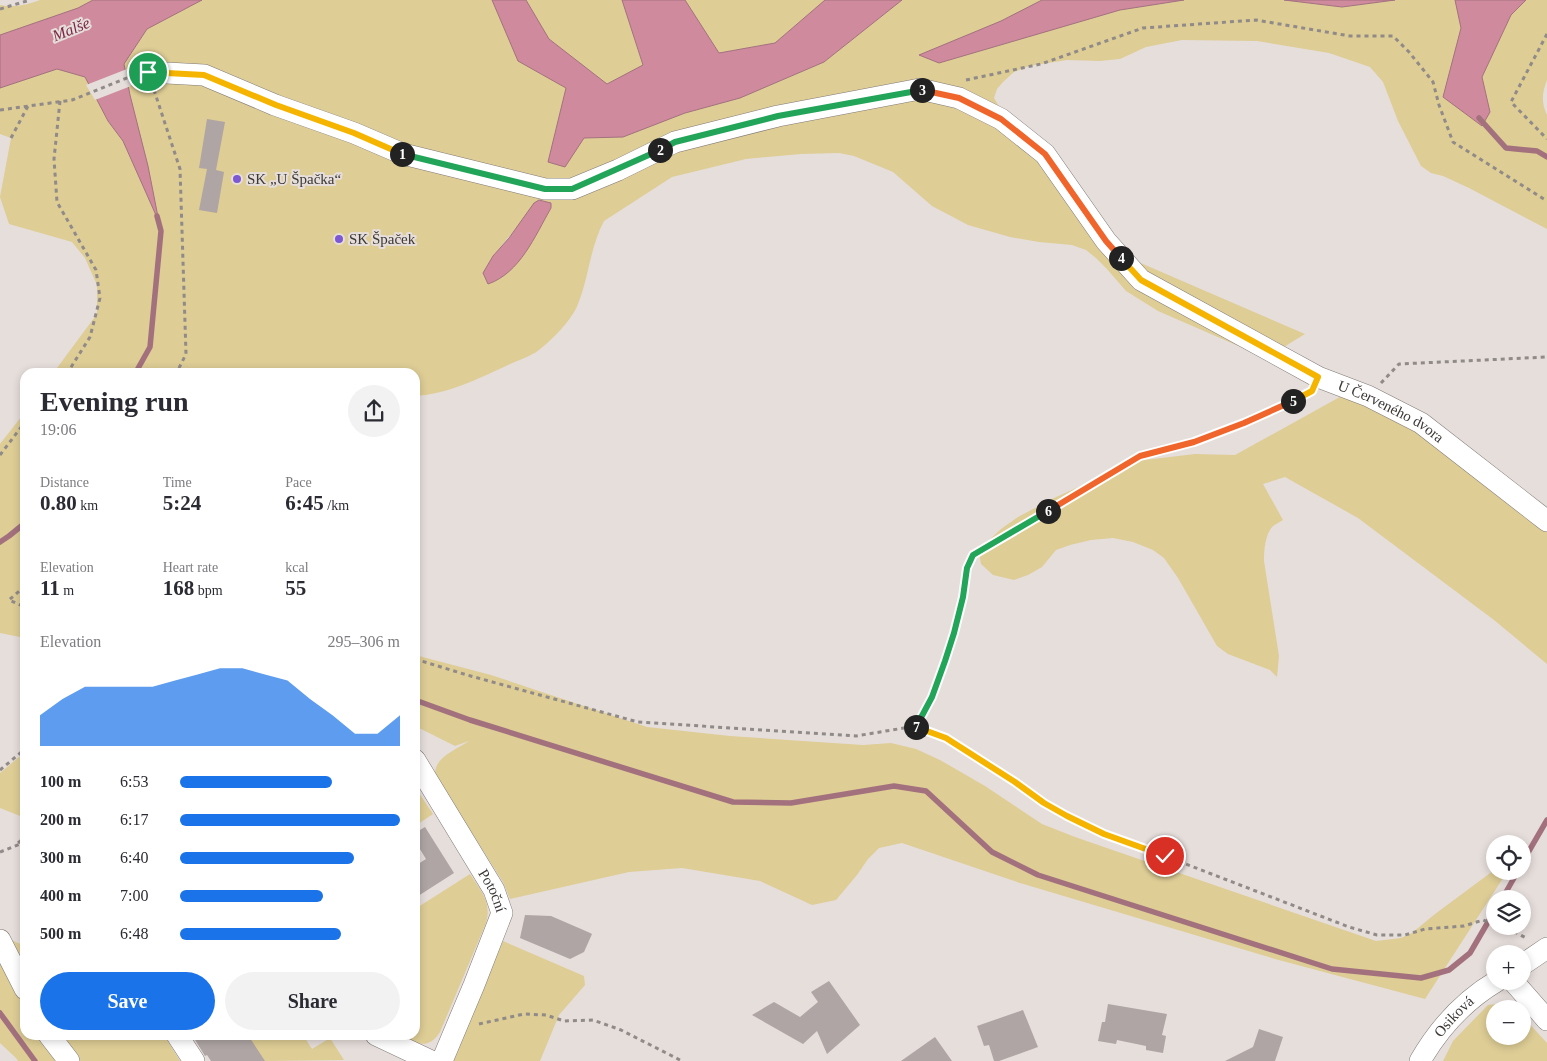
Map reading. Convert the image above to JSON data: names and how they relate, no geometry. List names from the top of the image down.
{
  "streets": {
    "street": ["U Červeného dvora", "Potoční", "Osiková"]
  },
  "water": ["Malše"],
  "places": ["SK „U Špačka“", "SK Špaček"],
  "page": {
    "pins": [
      "3",
      "2",
      "1",
      "4",
      "5",
      "6",
      "7"
    ],
    "heading": ["Evening run", "19:06"],
    "stats": [
      ["Distance", "0.80 km"],
      ["Time", "5:24"],
      ["Pace", "6:45 /km"],
      ["Elevation", "11 m"],
      ["Heart rate", "168 bpm"],
      ["kcal", "55"]
    ],
    "chart": ["Elevation", "295–306 m"],
    "list": [
      {
        "name": "100 m",
        "note": "6:53"
      },
      {
        "name": "200 m",
        "note": "6:17"
      },
      {
        "name": "300 m",
        "note": "6:40"
      },
      {
        "name": "400 m",
        "note": "7:00"
      },
      {
        "name": "500 m",
        "note": "6:48"
      }
    ],
    "map_buttons": ["+", "−"],
    "buttons": ["Save", "Share"]
  }
}
